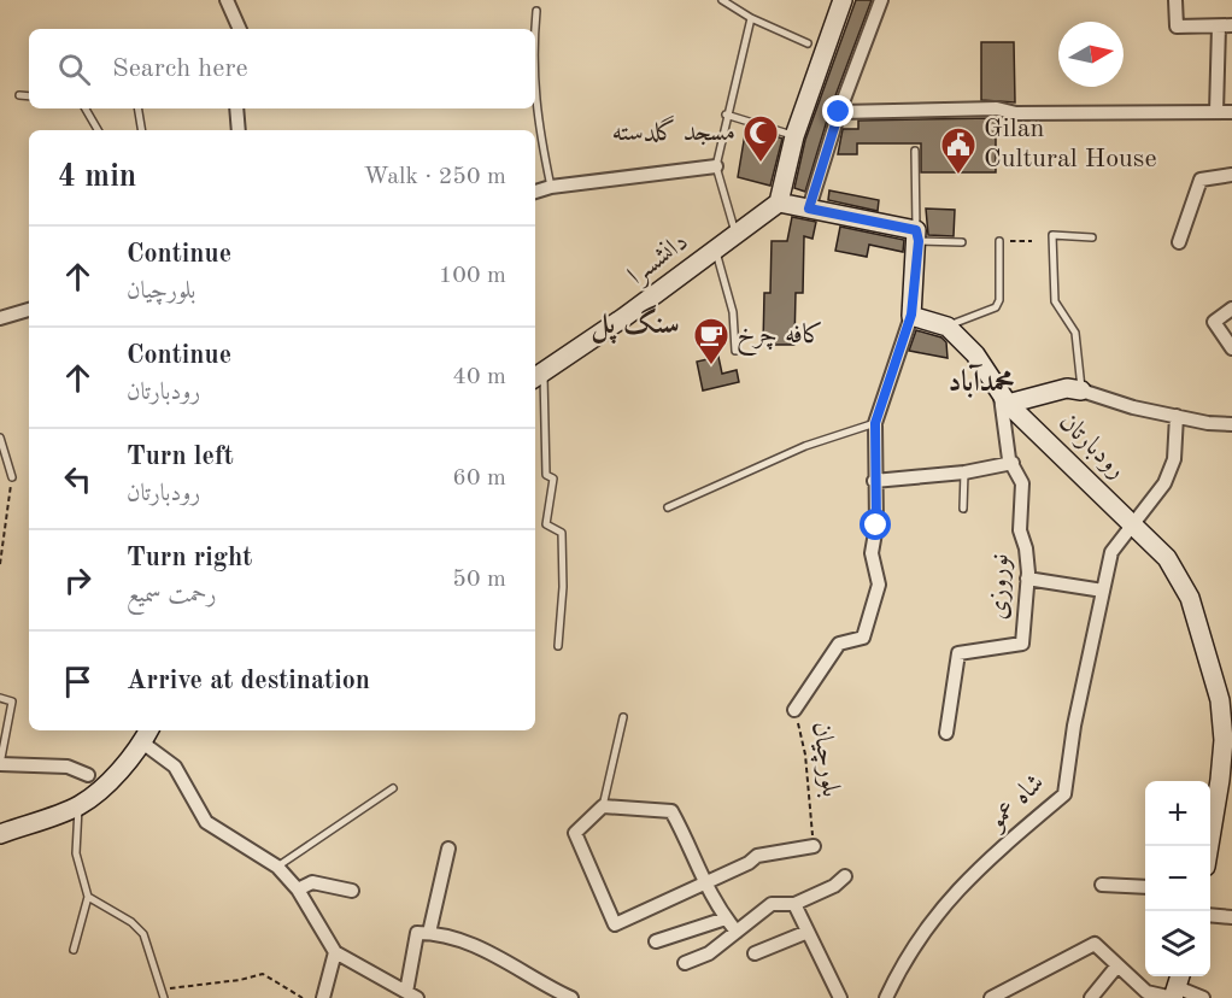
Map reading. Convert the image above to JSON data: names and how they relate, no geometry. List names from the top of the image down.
{
  "streets": {
    "street": [
      "دانشسرا",
      "رودبارتان",
      "نوروزی",
      "بلورچیان",
      "شاه عمو"
    ]
  },
  "crossings": [
    ["رودبارتان", "نوروزی"],
    ["رودبارتان", "بلورچیان"],
    ["رودبارتان", "شاه عمو"]
  ],
  "districts": ["سنگ پل", "محمدآباد"],
  "places": {
    "mosque": ["مسجد گلدسته"],
    "public building": ["Gilan Cultural House"],
    "cafe": ["کافه چرخ"]
  },
  "north": "right",
  "page": {
    "search": "Search here",
    "heading": ["4 min", "Walk · 250 m"],
    "list": [
      ["Continue", "بلورچیان", "100 m"],
      ["Continue", "رودبارتان", "40 m"],
      ["Turn left", "رودبارتان", "60 m"],
      ["Turn right", "رحمت سمیع", "50 m"],
      "Arrive at destination"
    ],
    "map_buttons": ["+", "−"]
  }
}
